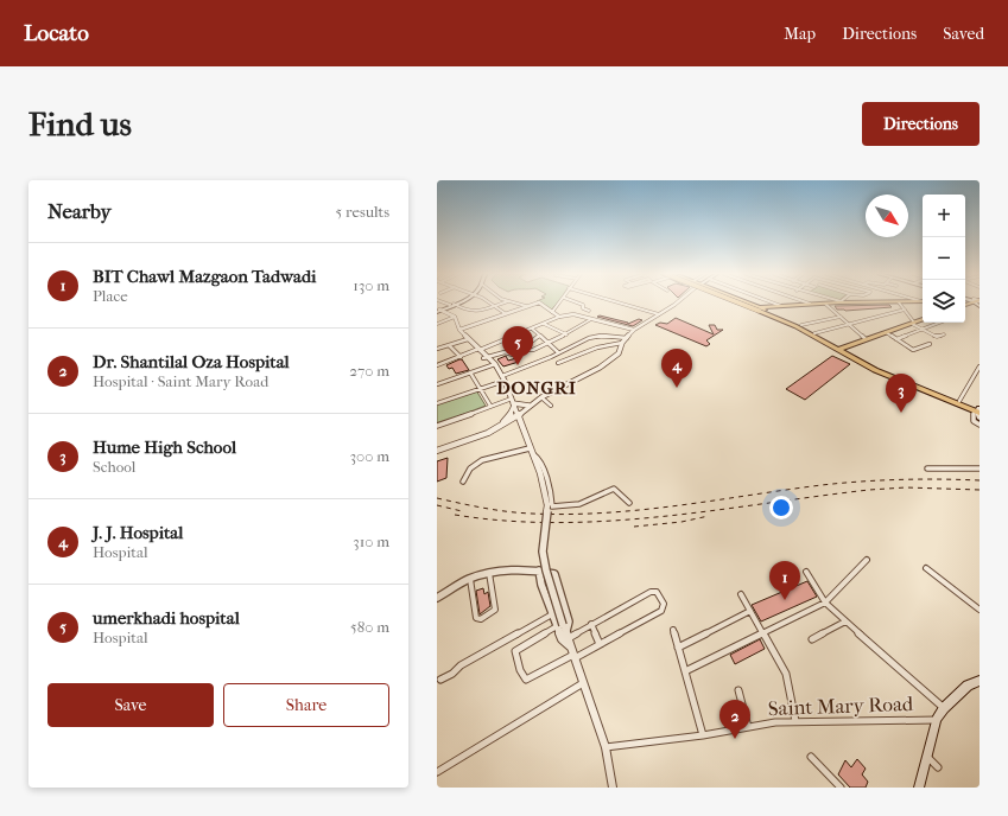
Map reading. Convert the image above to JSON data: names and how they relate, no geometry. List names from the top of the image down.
{
  "streets": {
    "street": ["Saint Mary Road"]
  },
  "districts": ["DONGRI"],
  "north": "bottom right",
  "page": {
    "header": "Locato",
    "nav": ["Map", "Directions", "Saved"],
    "buttons": [
      "Directions",
      ["Save", "Share"]
    ],
    "title": "Find us",
    "heading": ["Nearby", "5 results"],
    "map_buttons": ["+", "−"],
    "list": [
      {
        "mark": "1",
        "name": "BIT Chawl Mazgaon Tadwadi",
        "note": "Place",
        "value": "130 m"
      },
      {
        "mark": "2",
        "name": "Dr. Shantilal Oza Hospital",
        "note": "Hospital · Saint Mary Road",
        "value": "270 m"
      },
      {
        "mark": "3",
        "name": "Hume High School",
        "note": "School",
        "value": "300 m"
      },
      {
        "mark": "4",
        "name": "J. J. Hospital",
        "note": "Hospital",
        "value": "310 m"
      },
      {
        "mark": "5",
        "name": "umerkhadi hospital",
        "note": "Hospital",
        "value": "580 m"
      }
    ],
    "pins": [
      "5",
      "4",
      "3",
      "1",
      "2"
    ]
  }
}
